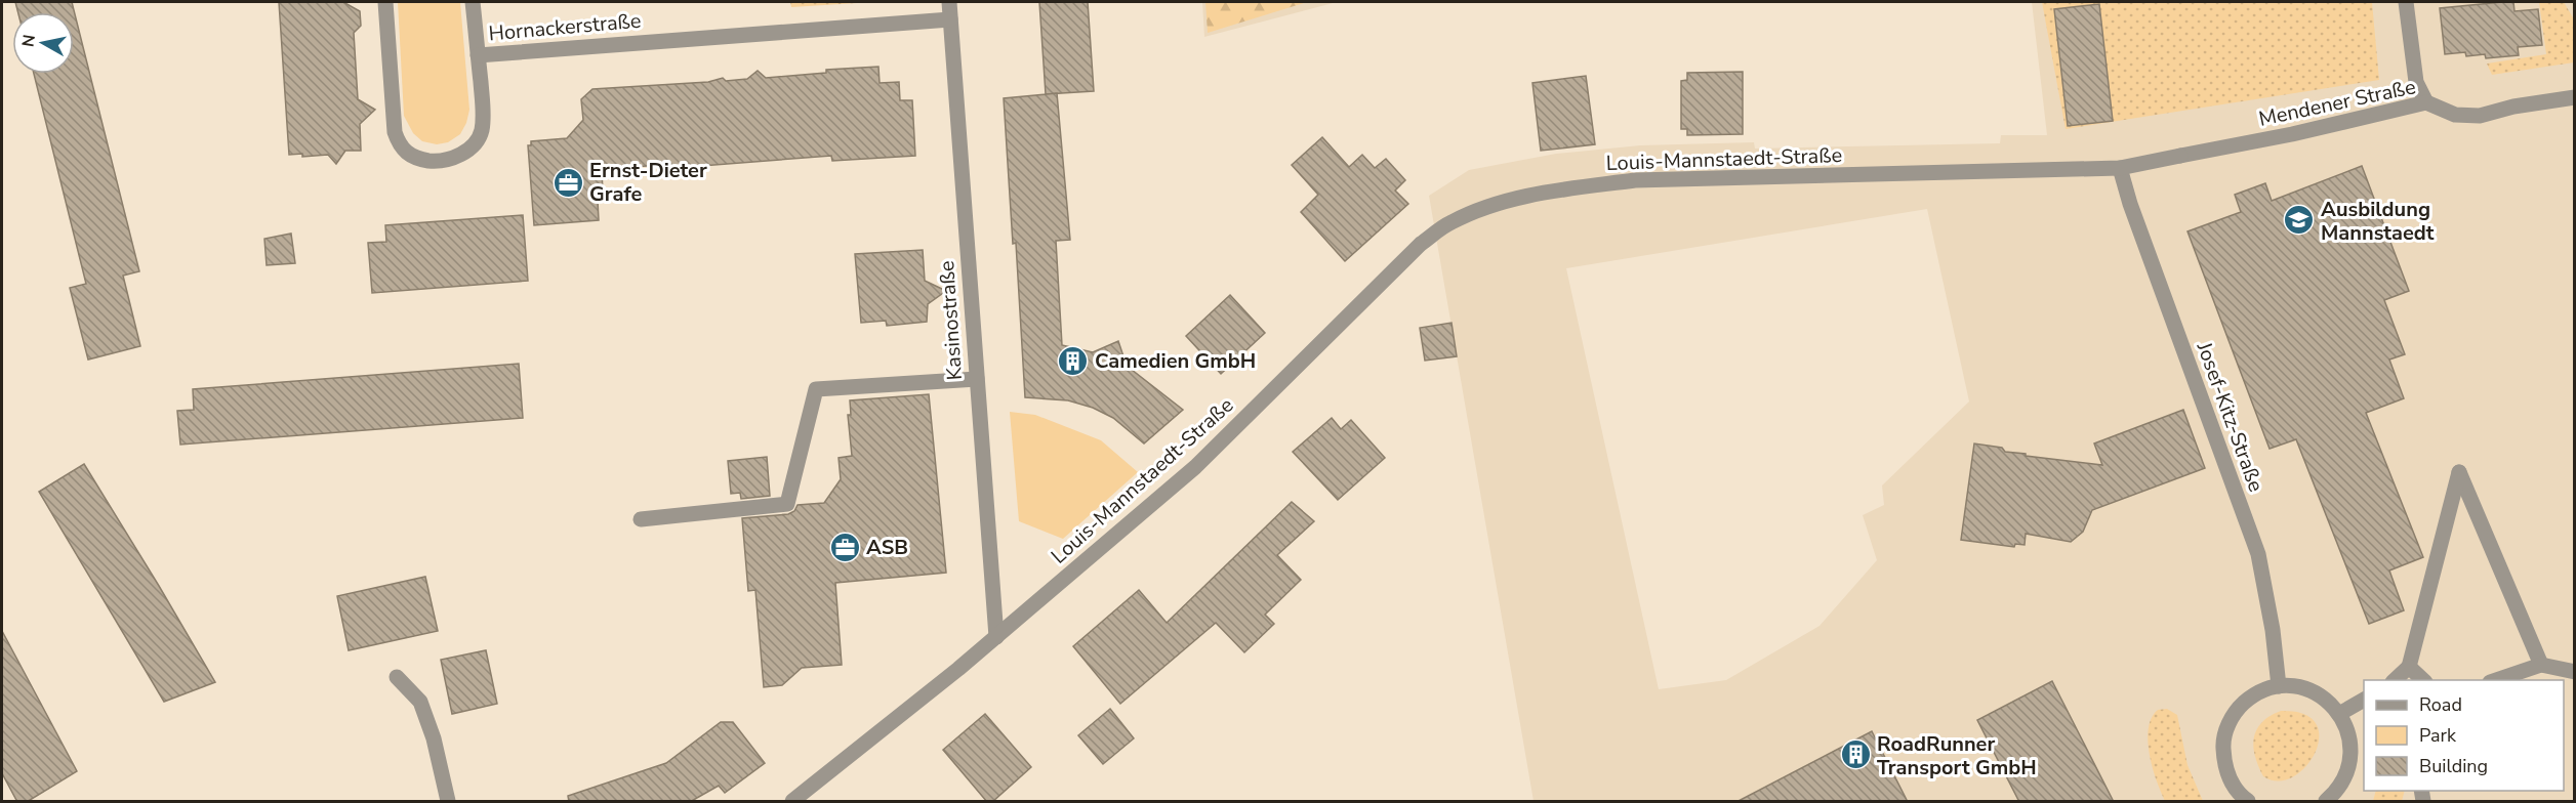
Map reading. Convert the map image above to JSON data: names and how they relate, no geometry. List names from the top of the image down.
{
  "streets": {
    "street": [
      "Hornackerstraße",
      "Mendener Straße",
      "Louis-Mannstaedt-Straße",
      "Kasinostraße",
      "Josef-Kitz-Straße"
    ]
  },
  "crossings": [
    ["Hornackerstraße", "Kasinostraße"],
    ["Mendener Straße", "Louis-Mannstaedt-Straße"],
    ["Louis-Mannstaedt-Straße", "Kasinostraße"],
    ["Louis-Mannstaedt-Straße", "Josef-Kitz-Straße"]
  ],
  "places": {
    "office": ["Ernst-Dieter Grafe", "ASB"],
    "school or university": ["Ausbildung Mannstaedt"],
    "building": ["Camedien GmbH", "RoadRunner Transport GmbH"]
  },
  "legend": ["Road", "Park", "Building"],
  "north": "left"
}
